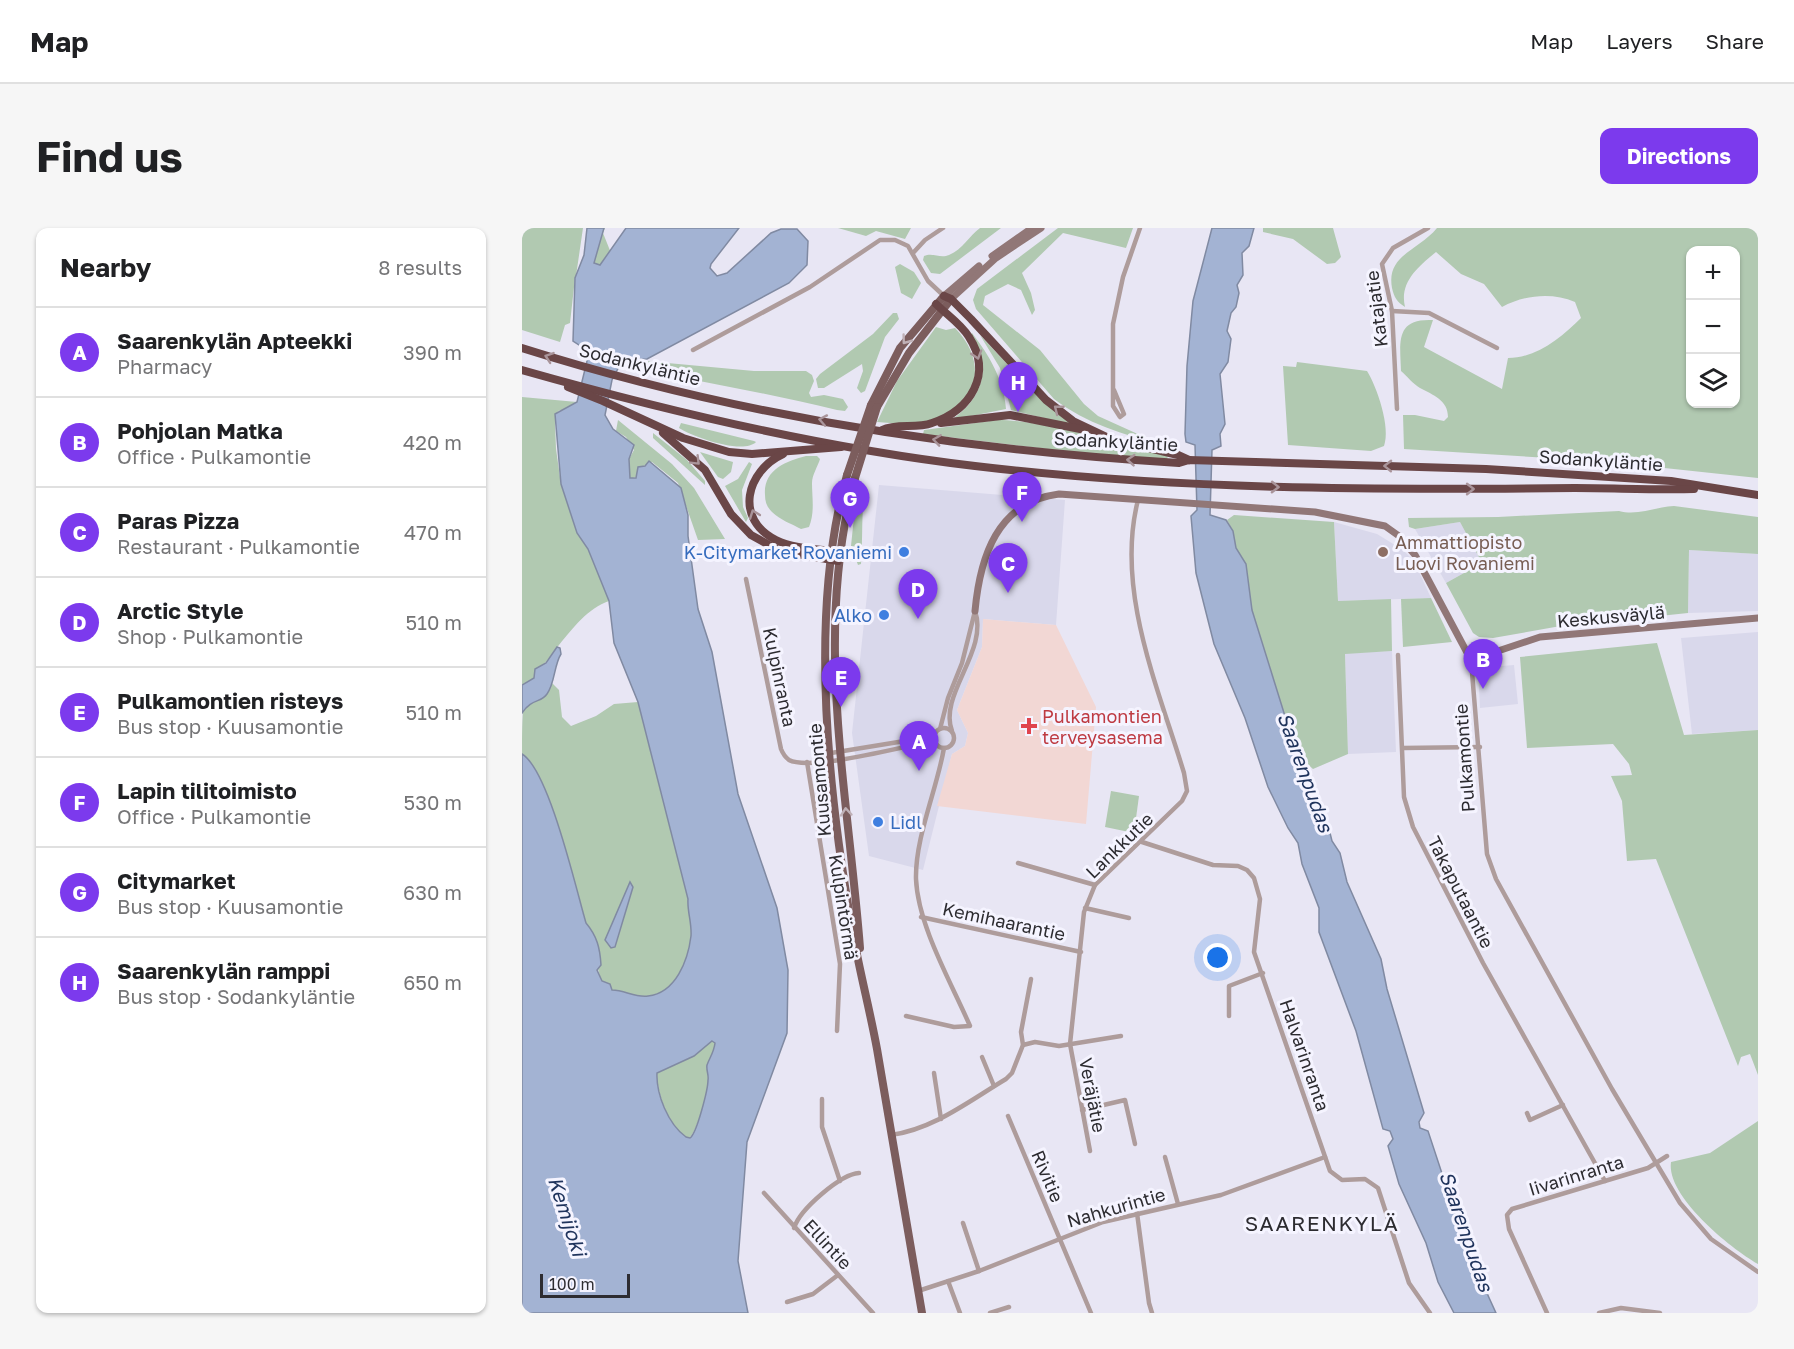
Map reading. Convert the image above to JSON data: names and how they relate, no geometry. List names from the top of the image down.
{
  "streets": {
    "highway": ["Sodankyläntie"],
    "main road": ["Kuusamontie"],
    "street": [
      "Katajatie",
      "Keskusväylä",
      "Kulpinranta",
      "Pulkamontie",
      "Lankkutie",
      "Takaputaantie",
      "Kulpintörmä",
      "Kemihaarantie",
      "Halvarinranta",
      "Veräjätie",
      "Iivarinranta",
      "Rivitie",
      "Nahkurintie",
      "Ellintie"
    ]
  },
  "crossings": [
    ["Keskusväylä", "Pulkamontie"],
    ["Kulpinranta", "Kulpintörmä"],
    ["Pulkamontie", "Lankkutie"],
    ["Pulkamontie", "Iivarinranta"],
    ["Kuusamontie", "Nahkurintie"],
    ["Lankkutie", "Kemihaarantie"],
    ["Lankkutie", "Halvarinranta"],
    ["Lankkutie", "Veräjätie"],
    ["Takaputaantie", "Iivarinranta"],
    ["Halvarinranta", "Nahkurintie"],
    ["Rivitie", "Nahkurintie"]
  ],
  "districts": ["SAARENKYLÄ"],
  "water": ["Saarenpudas", "Kemijoki"],
  "places": {
    "other": [
      "K-Citymarket Rovaniemi",
      "Ammattiopisto Luovi Rovaniemi",
      "Alko",
      "Lidl"
    ],
    "health": ["Pulkamontien terveysasema"]
  },
  "scale_bar": "100 m",
  "page": {
    "header": "Map",
    "nav": ["Map", "Layers", "Share"],
    "buttons": "Directions",
    "title": "Find us",
    "heading": ["Nearby", "8 results"],
    "map_buttons": ["+", "−"],
    "list": [
      {
        "mark": "A",
        "name": "Saarenkylän Apteekki",
        "note": "Pharmacy",
        "value": "390 m"
      },
      {
        "mark": "B",
        "name": "Pohjolan Matka",
        "note": "Office · Pulkamontie",
        "value": "420 m"
      },
      {
        "mark": "C",
        "name": "Paras Pizza",
        "note": "Restaurant · Pulkamontie",
        "value": "470 m"
      },
      {
        "mark": "D",
        "name": "Arctic Style",
        "note": "Shop · Pulkamontie",
        "value": "510 m"
      },
      {
        "mark": "E",
        "name": "Pulkamontien risteys",
        "note": "Bus stop · Kuusamontie",
        "value": "510 m"
      },
      {
        "mark": "F",
        "name": "Lapin tilitoimisto",
        "note": "Office · Pulkamontie",
        "value": "530 m"
      },
      {
        "mark": "G",
        "name": "Citymarket",
        "note": "Bus stop · Kuusamontie",
        "value": "630 m"
      },
      {
        "mark": "H",
        "name": "Saarenkylän ramppi",
        "note": "Bus stop · Sodankyläntie",
        "value": "650 m"
      }
    ],
    "pins": [
      "H",
      "F",
      "G",
      "C",
      "D",
      "B",
      "E",
      "A"
    ],
    "scale": "100 m"
  }
}
